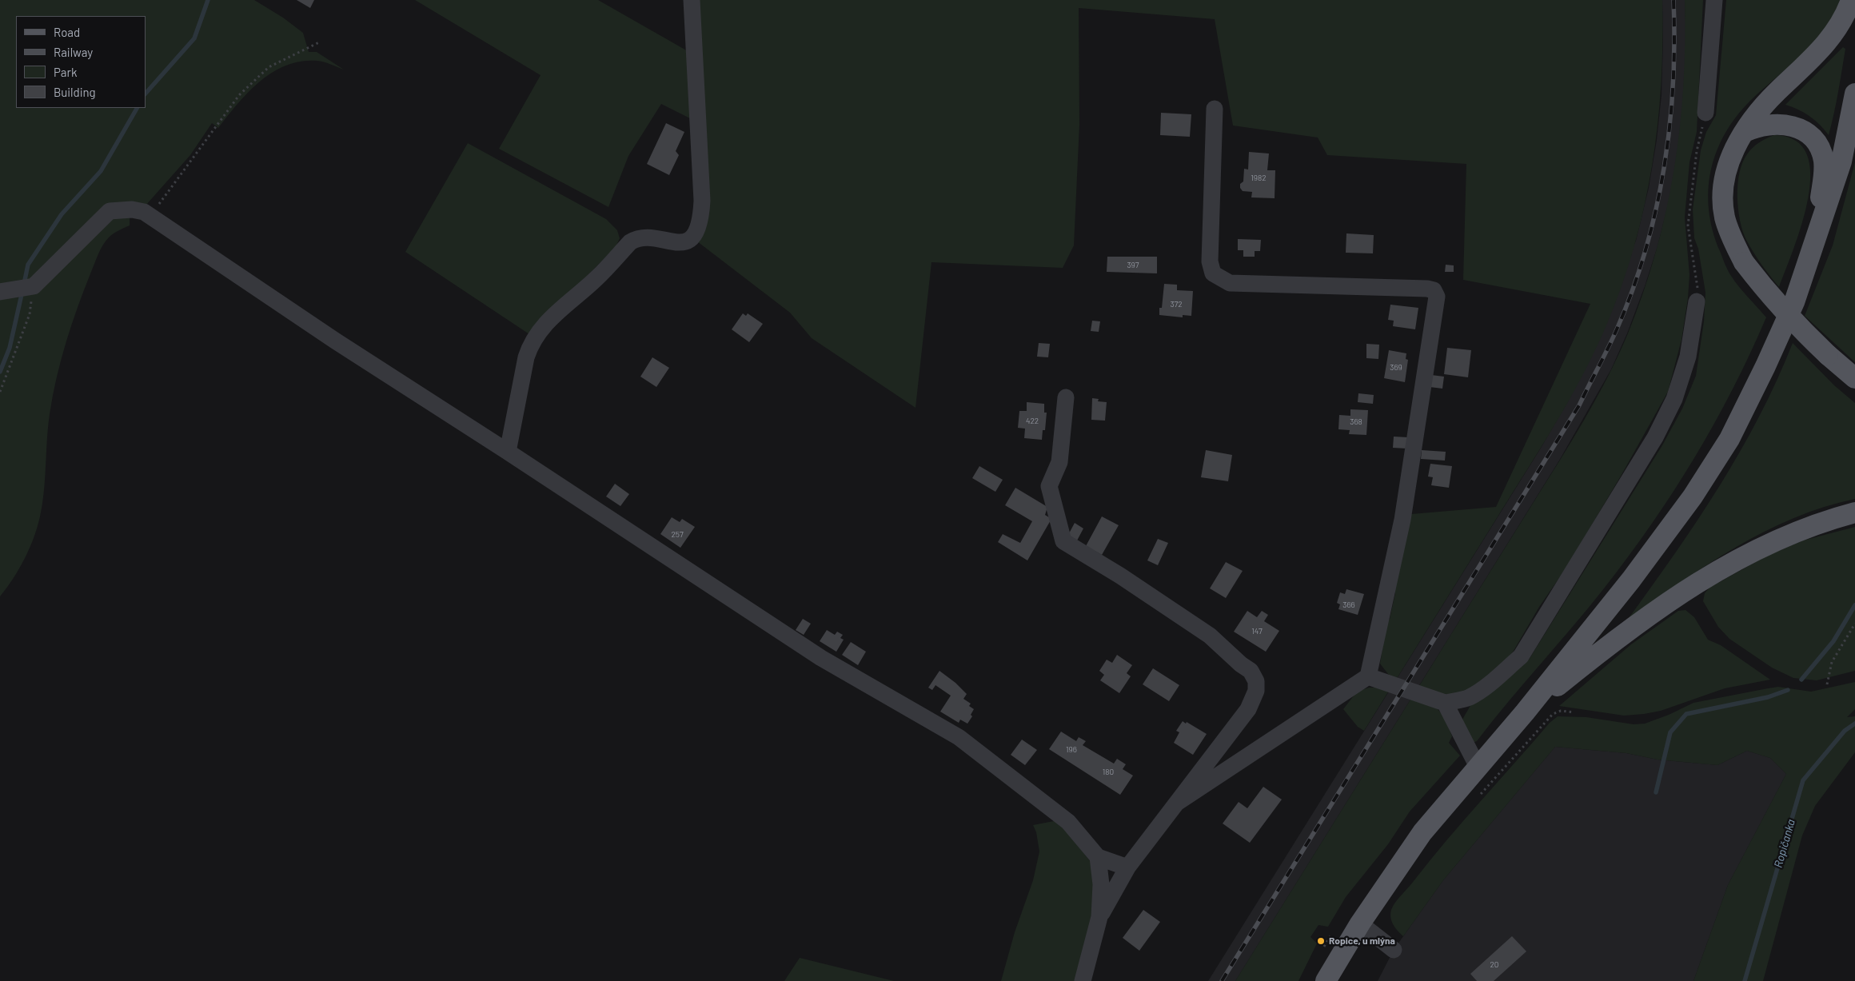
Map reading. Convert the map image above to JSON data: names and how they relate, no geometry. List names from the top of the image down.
{
  "water": ["Ropičanka"],
  "places": ["Ropice, u mlýna"],
  "house_numbers": [
    "1982",
    "397",
    "372",
    "369",
    "422",
    "368",
    "257",
    "366",
    "147",
    "196",
    "180",
    "20"
  ],
  "legend": [
    "Road",
    "Railway",
    "Park",
    "Building"
  ]
}
